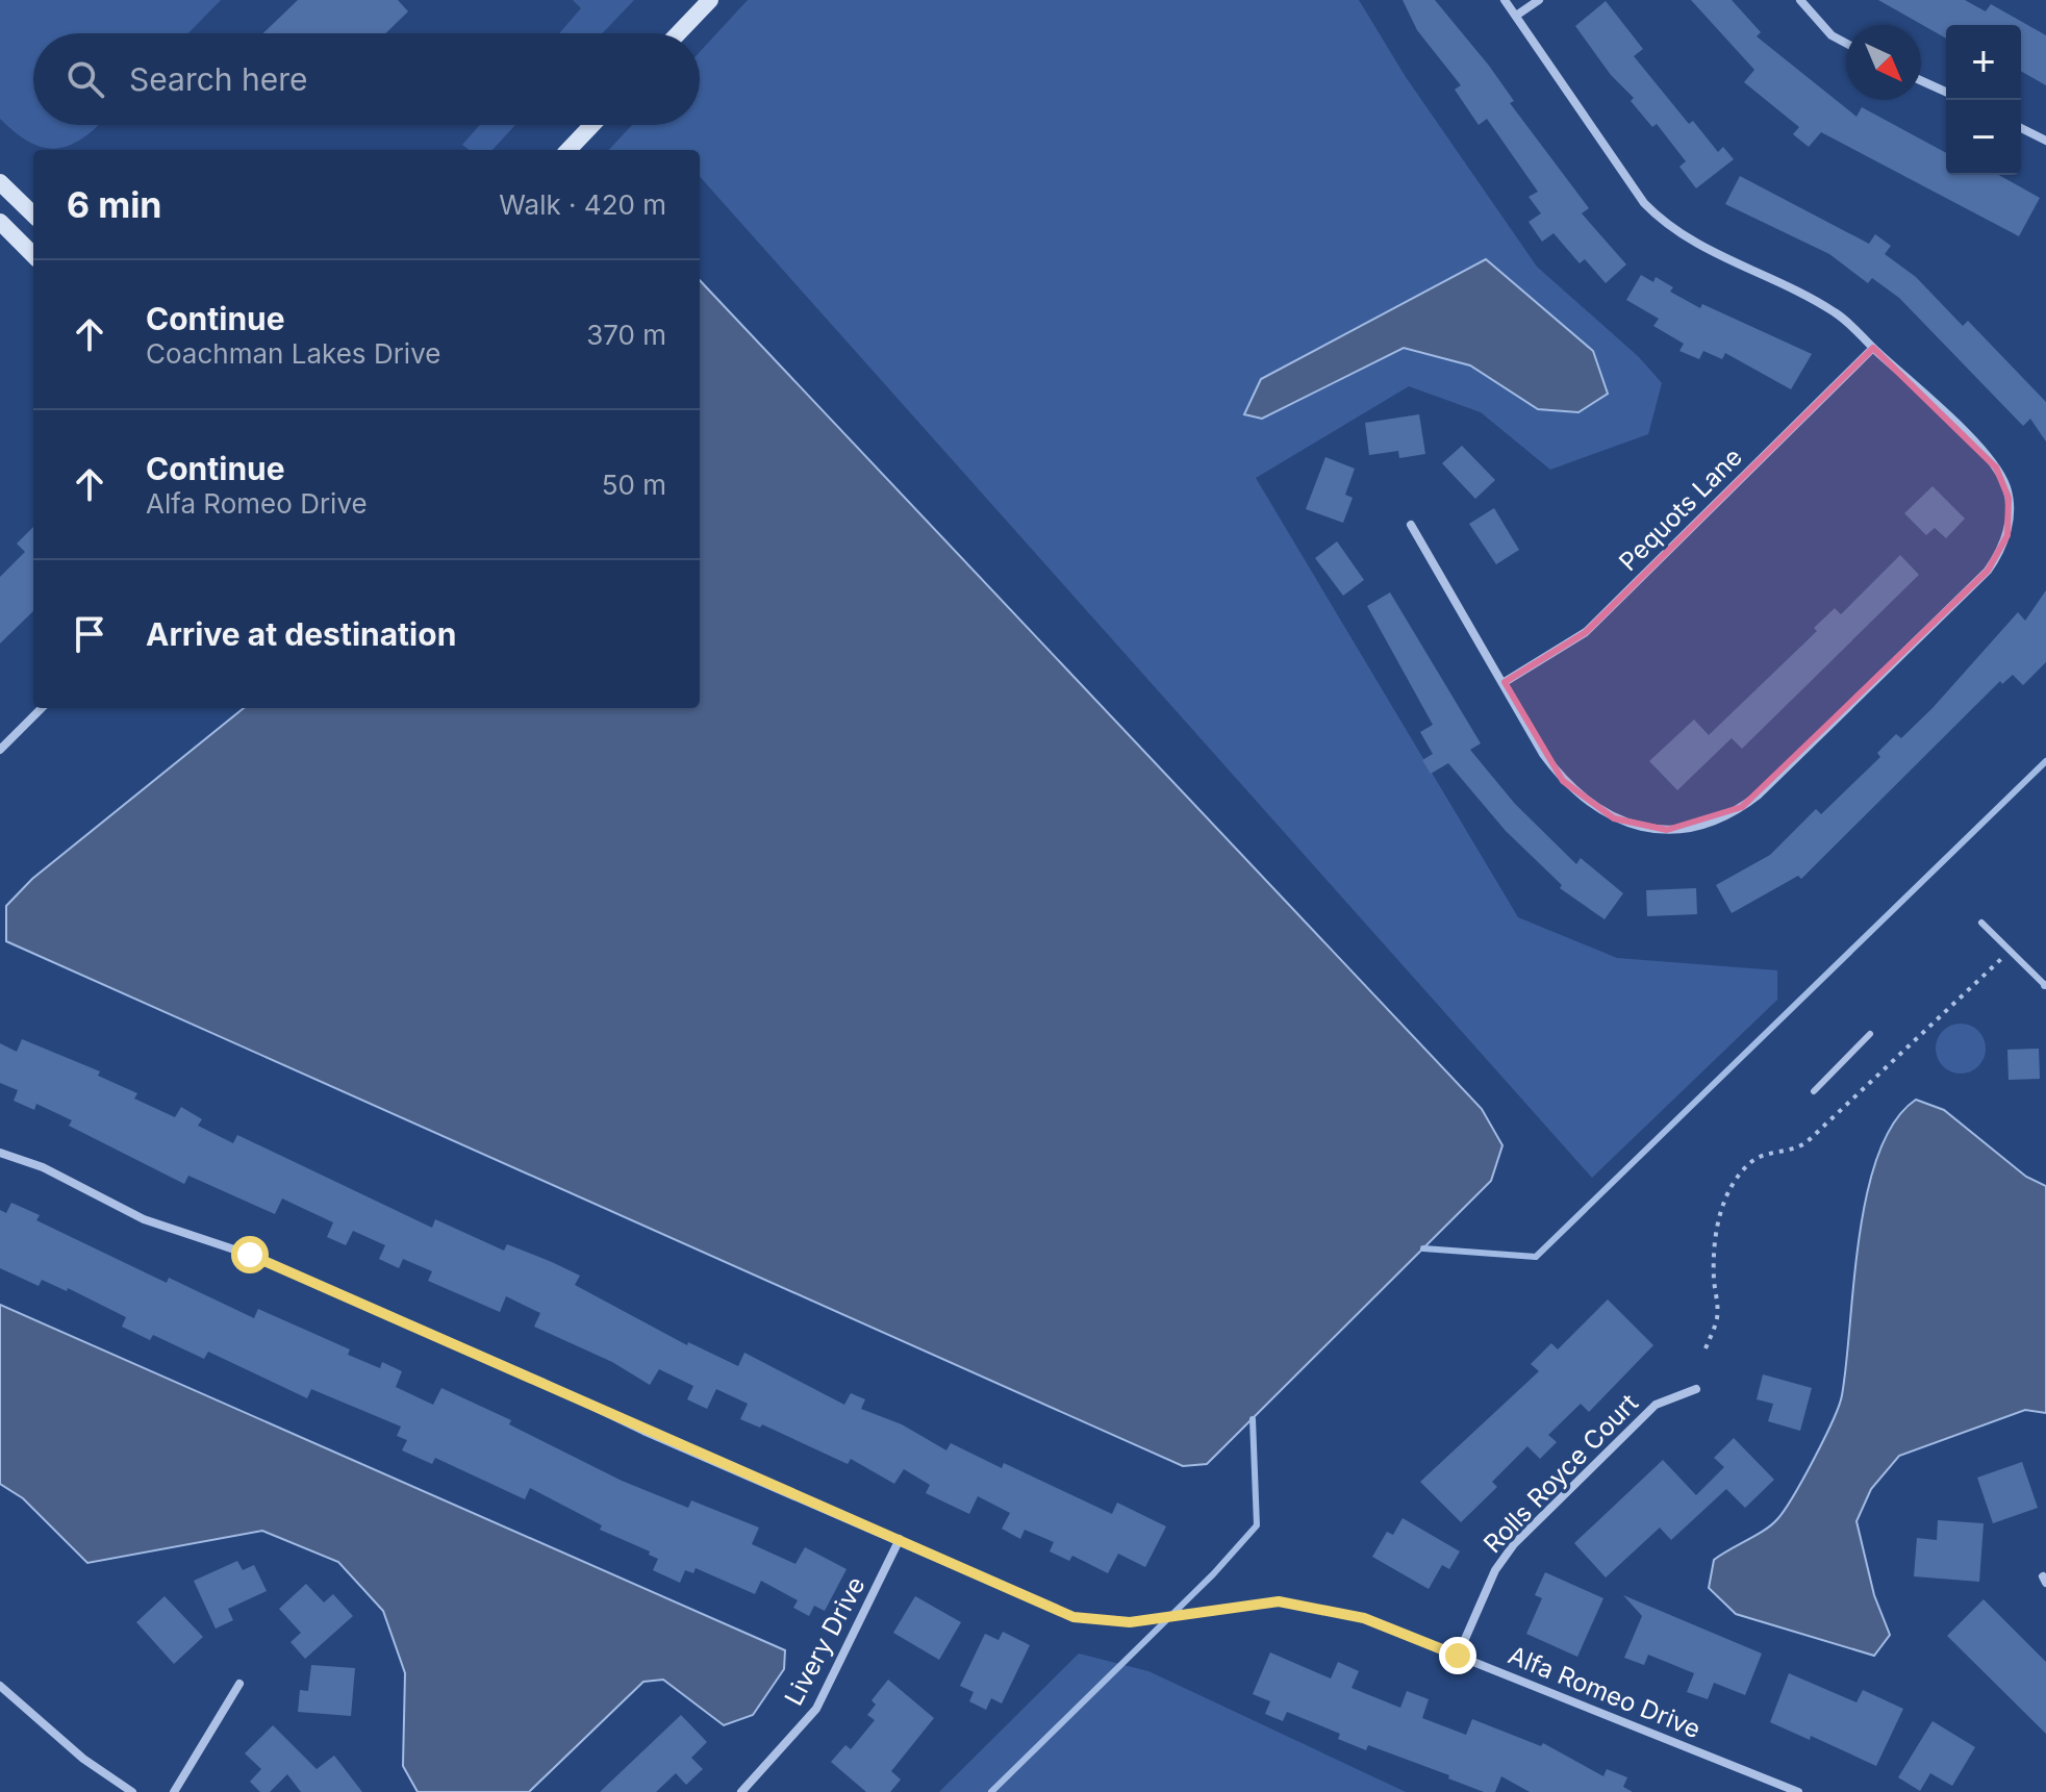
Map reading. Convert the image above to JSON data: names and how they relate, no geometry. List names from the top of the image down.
{
  "streets": {
    "street": [
      "Pequots Lane",
      "Rolls Royce Court",
      "Livery Drive",
      "Alfa Romeo Drive"
    ]
  },
  "crossings": [
    ["Rolls Royce Court", "Alfa Romeo Drive"],
    ["Livery Drive", "Alfa Romeo Drive"]
  ],
  "north": "bottom right",
  "page": {
    "map_buttons": ["+", "−"],
    "search": "Search here",
    "heading": ["6 min", "Walk · 420 m"],
    "list": [
      ["Continue", "Coachman Lakes Drive", "370 m"],
      ["Continue", "Alfa Romeo Drive", "50 m"],
      "Arrive at destination"
    ]
  }
}
